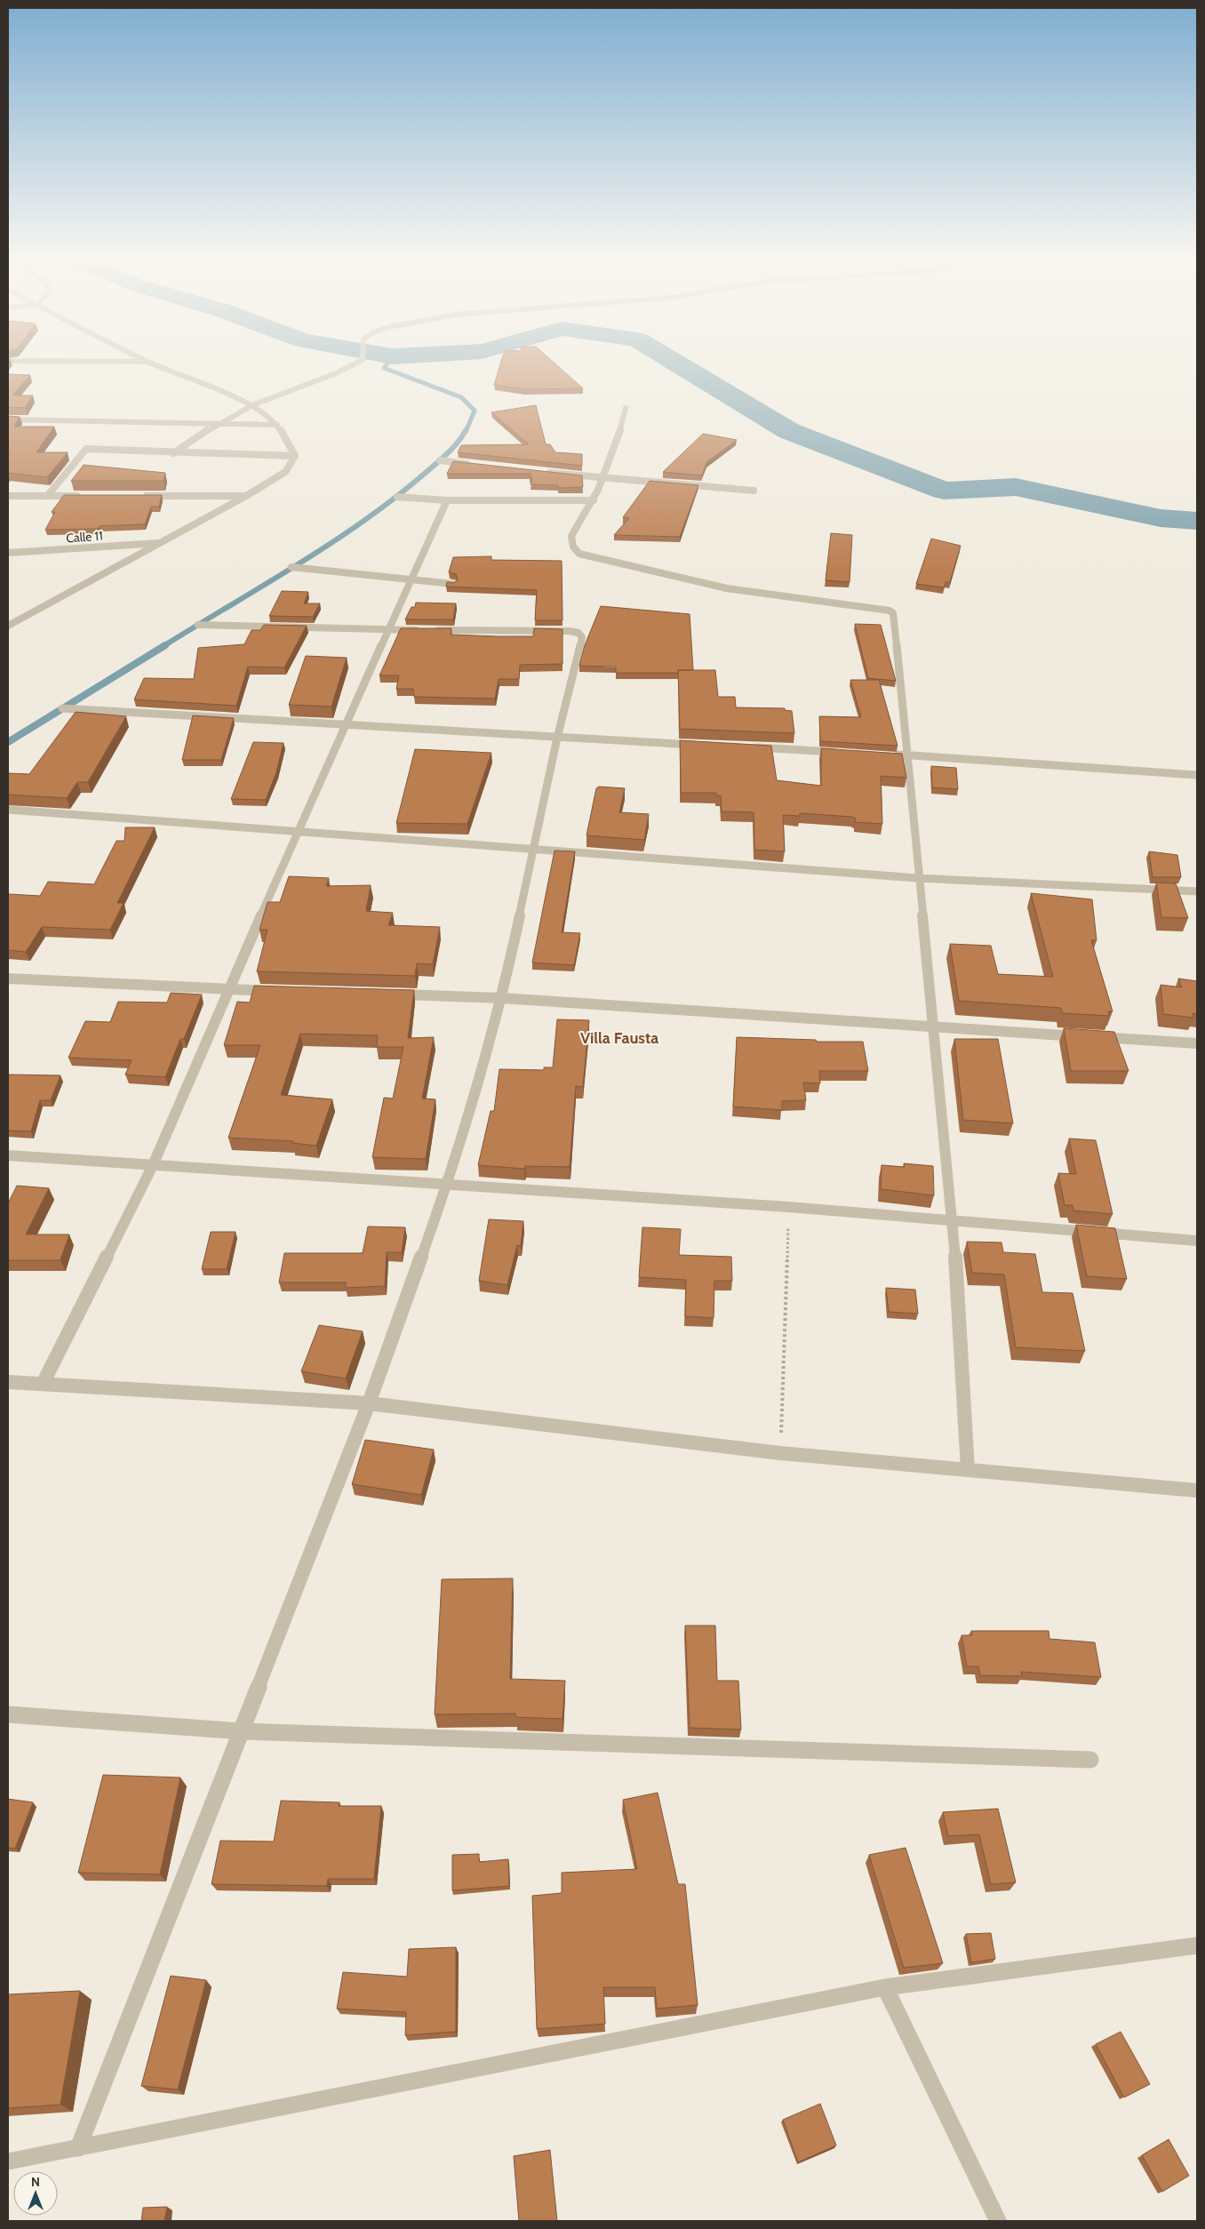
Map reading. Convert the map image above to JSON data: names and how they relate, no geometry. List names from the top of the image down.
{
  "streets": {
    "street": ["Calle 11"]
  },
  "districts": ["Villa Fausta"],
  "north": "top"
}
